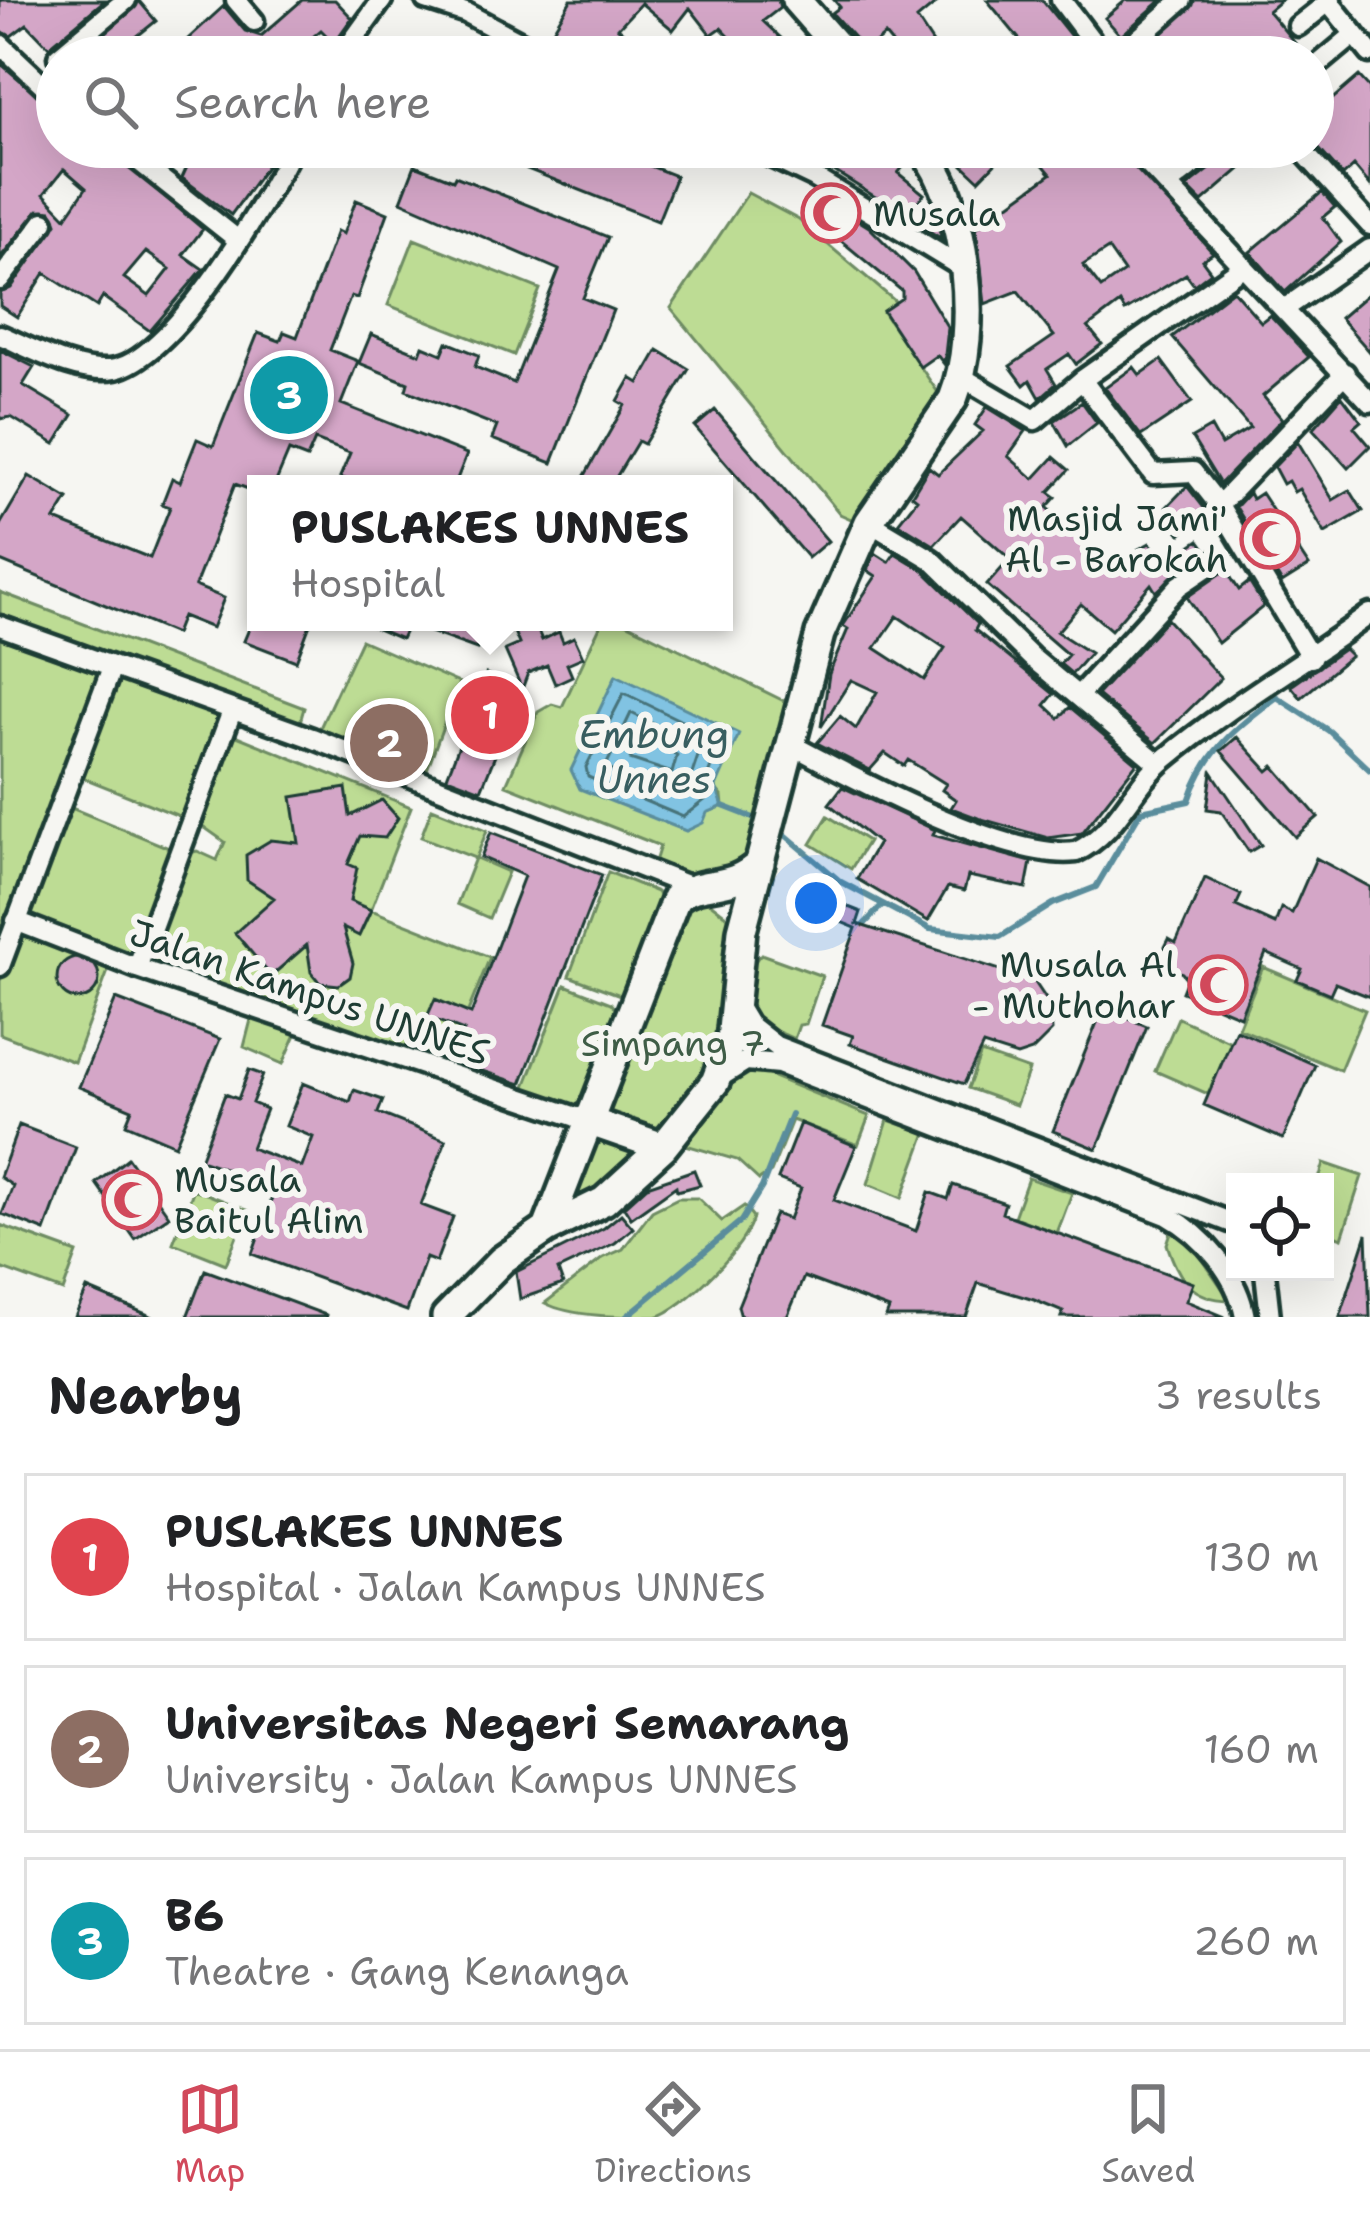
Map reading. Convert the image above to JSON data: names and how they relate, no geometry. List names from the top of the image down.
{
  "streets": {
    "street": ["Jalan Kampus UNNES"]
  },
  "water": ["Embung Unnes"],
  "parks": ["Simpang 7"],
  "places": {
    "mosque": [
      "Musala",
      "Masjid Jami' Al - Barokah",
      "Musala Al - Muthohar",
      "Musala Baitul Alim"
    ]
  },
  "page": {
    "search": "Search here",
    "pins": ["3", "1", "2"],
    "popup": ["PUSLAKES UNNES", "Hospital"],
    "heading": ["Nearby", "3 results"],
    "list": [
      {
        "mark": "1",
        "name": "PUSLAKES UNNES",
        "note": "Hospital · Jalan Kampus UNNES",
        "value": "130 m"
      },
      {
        "mark": "2",
        "name": "Universitas Negeri Semarang",
        "note": "University · Jalan Kampus UNNES",
        "value": "160 m"
      },
      {
        "mark": "3",
        "name": "B6",
        "note": "Theatre · Gang Kenanga",
        "value": "260 m"
      }
    ],
    "nav": ["Map", "Directions", "Saved"]
  }
}
